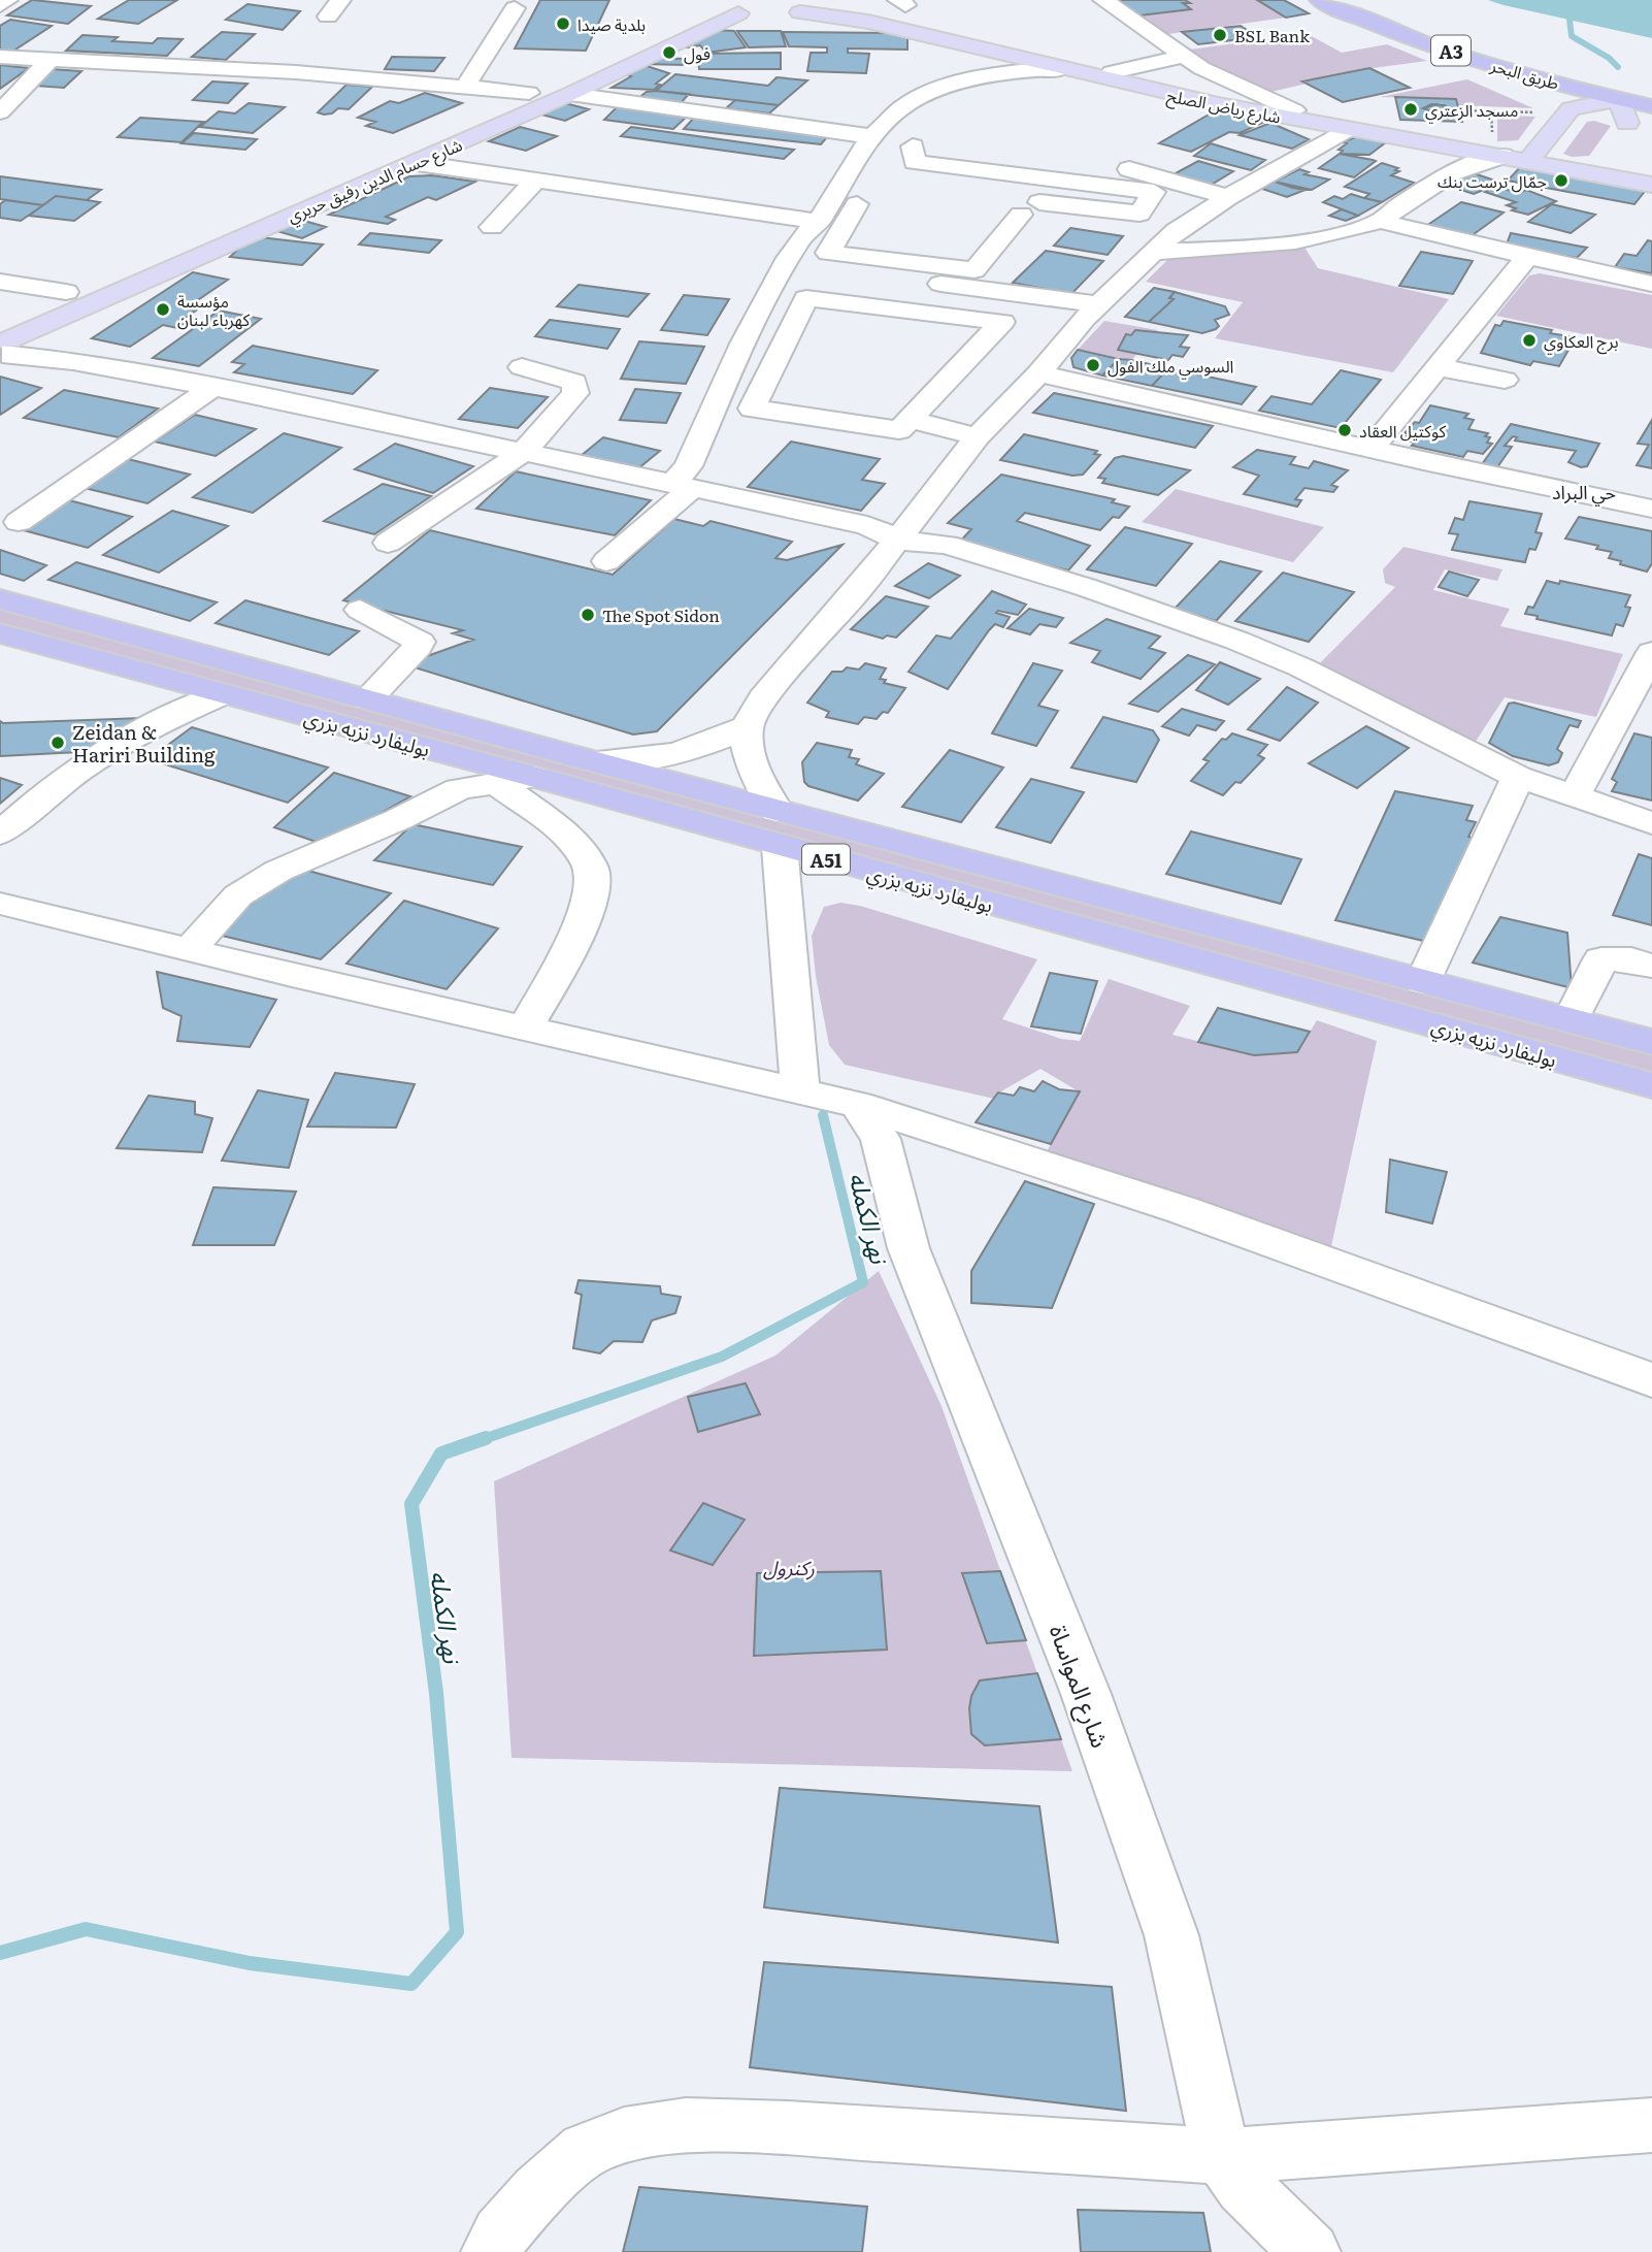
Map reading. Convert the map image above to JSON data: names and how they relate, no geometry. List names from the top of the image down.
{
  "streets": {
    "highway": [
      "A3",
      "طريق البحر",
      "بوليفارد نزيه بزري",
      "A51"
    ],
    "main road": ["شارع رياض الصلح", "شارع حسام الدين رفيق حريري"],
    "street": ["شارع المواساة"]
  },
  "districts": ["حي البراد"],
  "water": ["نهر الكمله"],
  "parks": ["ركنرول"],
  "places": [
    "بلدية صيدا",
    "BSL Bank",
    "فول",
    "مسجد الزعتري",
    "جمّال ترست بنك",
    "مؤسسة كهرباء لبنان",
    "برج العكاوي",
    "السوسي ملك الفول",
    "كوكتيل العقاد",
    "The Spot Sidon",
    "Zeidan & Hariri Building"
  ]
}
